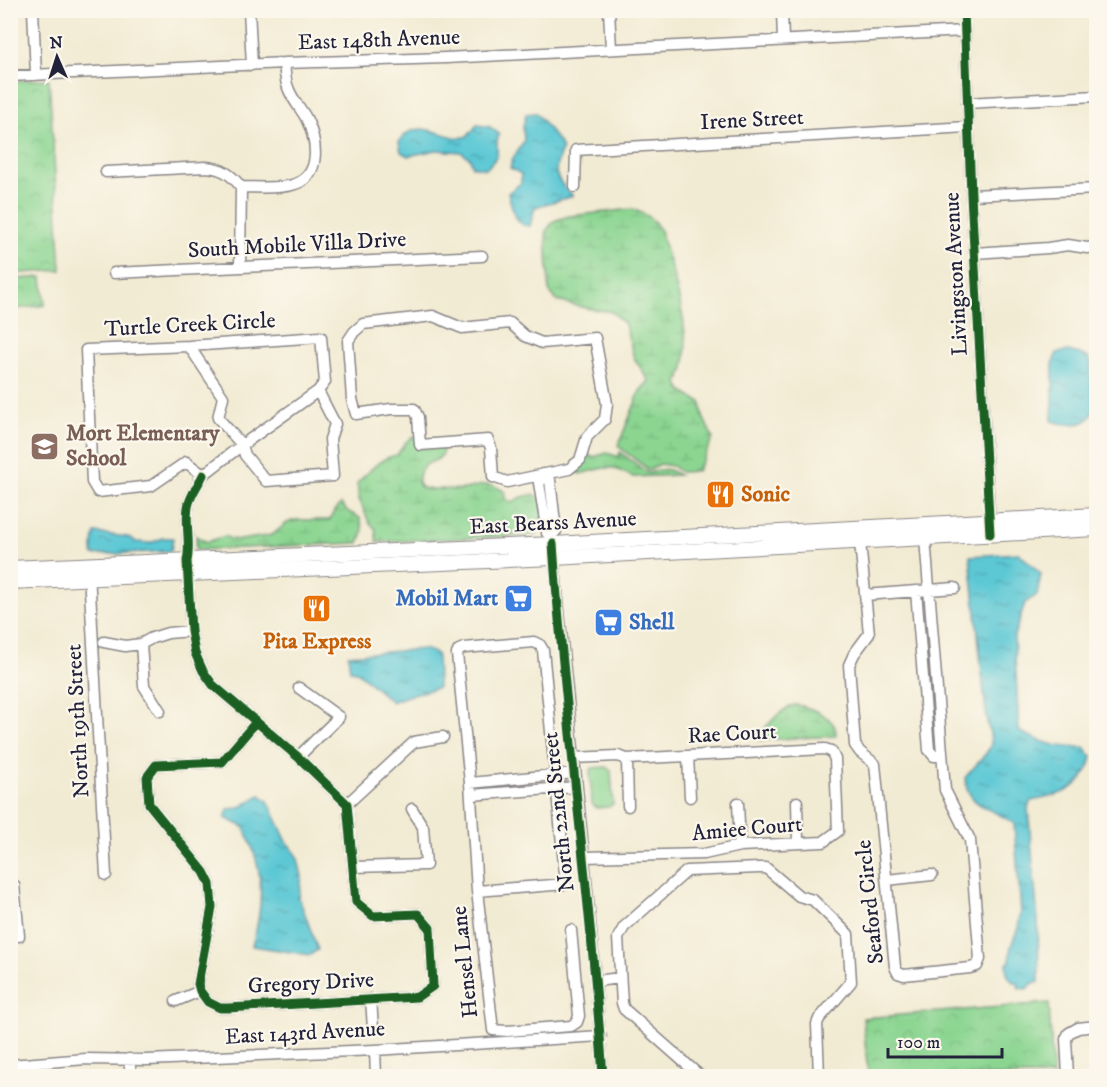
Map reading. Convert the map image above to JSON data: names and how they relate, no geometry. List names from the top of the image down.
{
  "streets": {
    "main road": ["East Bearss Avenue"],
    "street": [
      "East 148th Avenue",
      "Irene Street",
      "South Mobile Villa Drive",
      "Livingston Avenue",
      "Turtle Creek Circle",
      "North 19th Street",
      "Rae Court",
      "North 22nd Street",
      "Amiee Court",
      "Seaford Circle",
      "Hensel Lane",
      "Gregory Drive",
      "East 143rd Avenue"
    ]
  },
  "crossings": [
    ["East 148th Avenue", "Livingston Avenue"],
    ["Irene Street", "Livingston Avenue"],
    ["Livingston Avenue", "East Bearss Avenue"],
    ["East Bearss Avenue", "North 19th Street"],
    ["East Bearss Avenue", "North 22nd Street"],
    ["East Bearss Avenue", "Seaford Circle"],
    ["Rae Court", "North 22nd Street"],
    ["Rae Court", "Amiee Court"],
    ["Rae Court", "Hensel Lane"],
    ["North 22nd Street", "Amiee Court"],
    ["North 22nd Street", "East 143rd Avenue"]
  ],
  "places": {
    "school or university": ["Mort Elementary School"],
    "restaurant": ["Sonic", "Pita Express"],
    "supermarket": ["Mobil Mart", "Shell"]
  },
  "scale_bar": "100 m",
  "north": "top"
}
